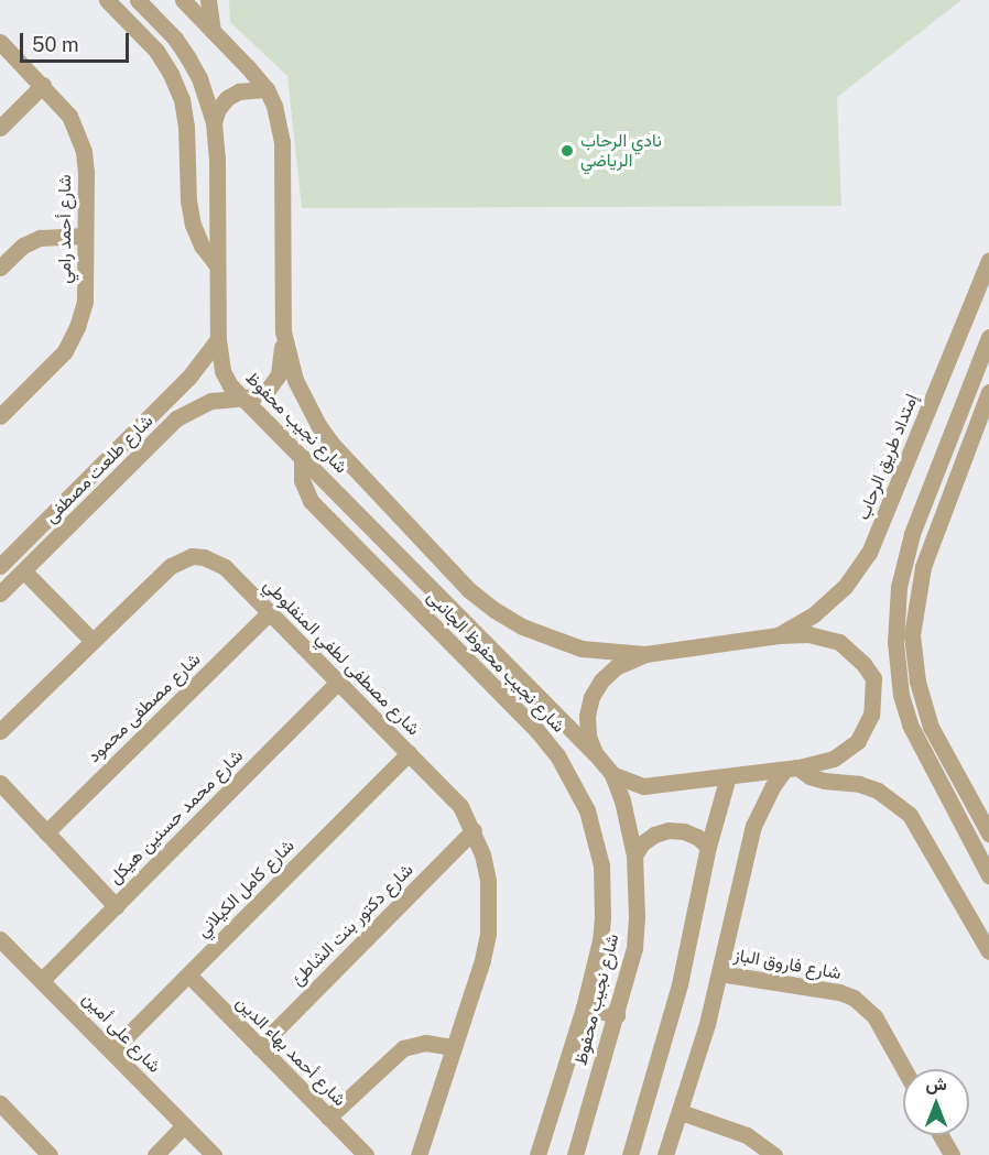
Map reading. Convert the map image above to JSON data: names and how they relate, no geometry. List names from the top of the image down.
{
  "streets": {
    "street": [
      "شارع أحمد رامي",
      "شارع نجيب محفوظ",
      "إمتداد طريق الرحاب",
      "شارع طلعت مصطفى",
      "شارع مصطفى لطفي المنفلوطي",
      "شارع نجيب محفوظ الجانبى",
      "شارع مصطفى محمود",
      "شارع محمد حسنين هيكل",
      "شارع كامل الكيلاني",
      "شارع دكتور بنت الشاطئ",
      "شارع فاروق الباز",
      "شارع على أمين",
      "شارع أحمد بهاء الدين"
    ]
  },
  "crossings": [
    ["شارع نجيب محفوظ", "شارع طلعت مصطفى"],
    ["شارع نجيب محفوظ", "شارع نجيب محفوظ الجانبى"],
    ["شارع مصطفى لطفي المنفلوطي", "شارع مصطفى محمود"],
    ["شارع مصطفى لطفي المنفلوطي", "شارع محمد حسنين هيكل"],
    ["شارع مصطفى لطفي المنفلوطي", "شارع كامل الكيلاني"],
    ["شارع مصطفى لطفي المنفلوطي", "شارع دكتور بنت الشاطئ"],
    ["شارع محمد حسنين هيكل", "شارع على أمين"],
    ["شارع كامل الكيلاني", "شارع على أمين"],
    ["شارع كامل الكيلاني", "شارع أحمد بهاء الدين"],
    ["شارع دكتور بنت الشاطئ", "شارع أحمد بهاء الدين"]
  ],
  "places": ["نادي الرحاب الرياضي"],
  "scale_bar": "50 m",
  "north": "top"
}
